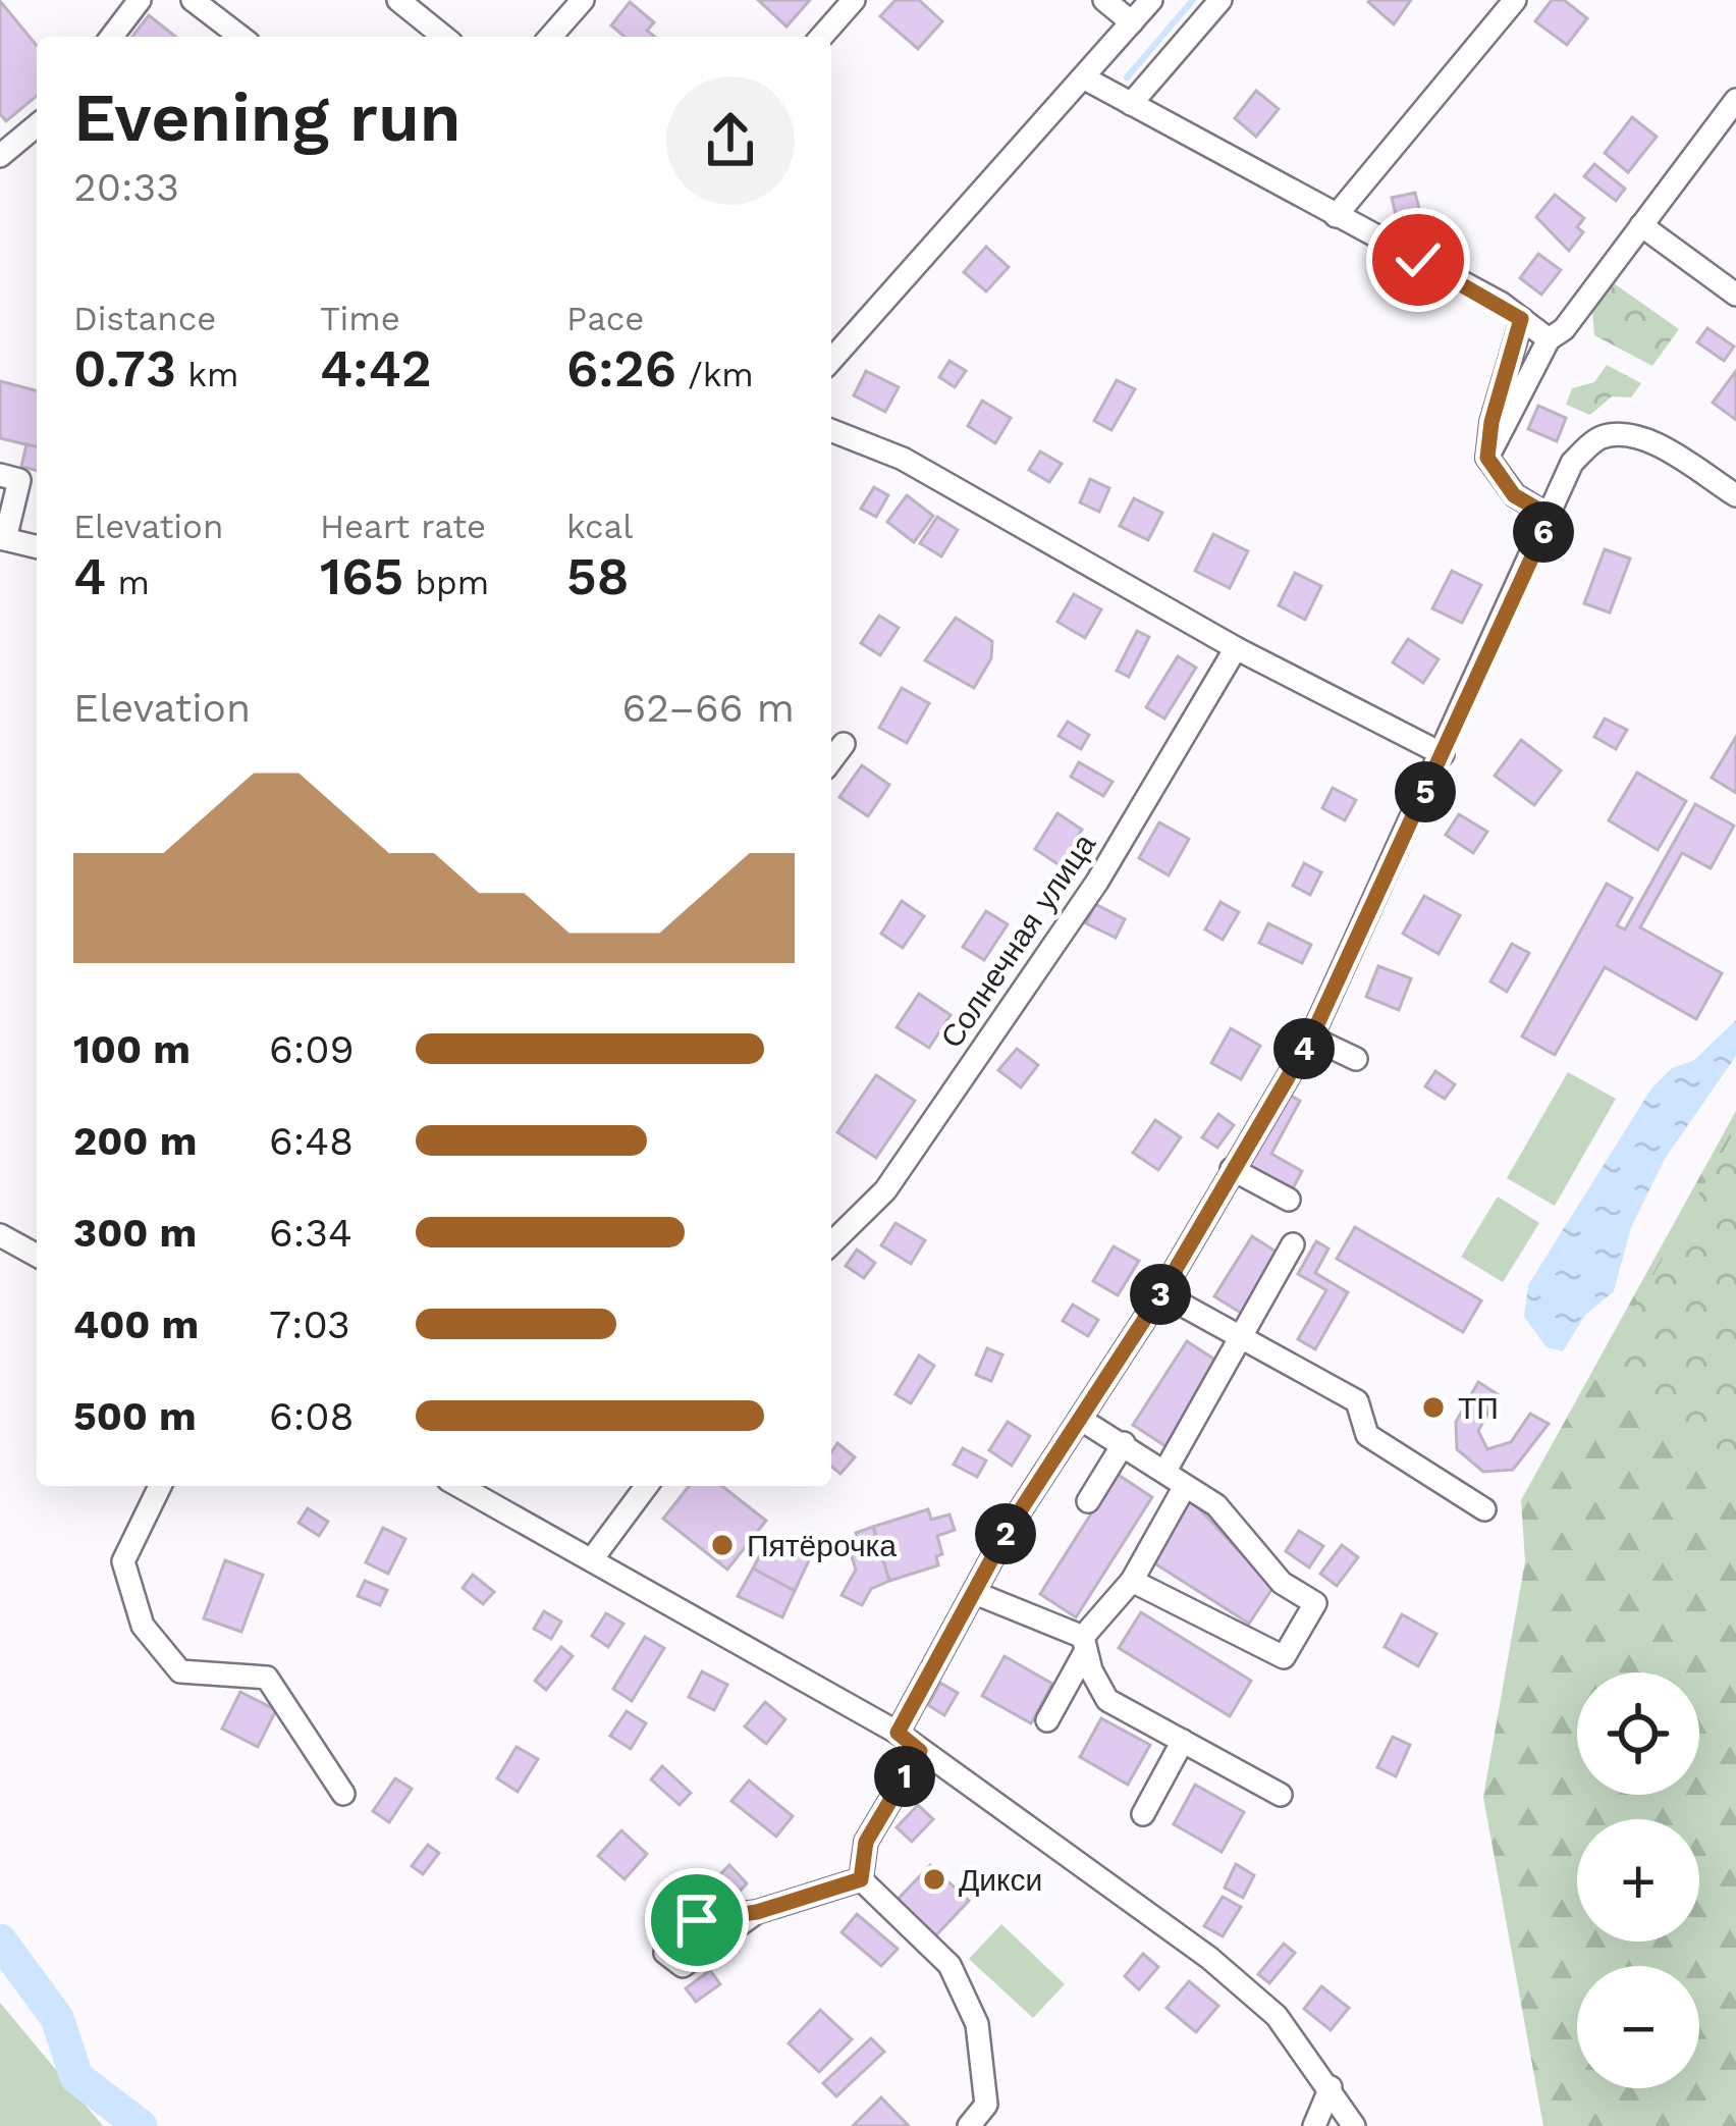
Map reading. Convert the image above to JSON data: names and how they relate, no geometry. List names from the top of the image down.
{
  "streets": {
    "street": ["Солнечная улица"]
  },
  "places": ["ТП", "Пятёрочка", "Дикси"],
  "page": {
    "heading": ["Evening run", "20:33"],
    "stats": [
      ["Distance", "0.73 km"],
      ["Time", "4:42"],
      ["Pace", "6:26 /km"],
      ["Elevation", "4 m"],
      ["Heart rate", "165 bpm"],
      ["kcal", "58"]
    ],
    "pins": [
      "6",
      "5",
      "4",
      "3",
      "2",
      "1"
    ],
    "chart": ["Elevation", "62–66 m"],
    "list": [
      {
        "name": "100 m",
        "note": "6:09"
      },
      {
        "name": "200 m",
        "note": "6:48"
      },
      {
        "name": "300 m",
        "note": "6:34"
      },
      {
        "name": "400 m",
        "note": "7:03"
      },
      {
        "name": "500 m",
        "note": "6:08"
      }
    ],
    "map_buttons": ["+", "−"]
  }
}
